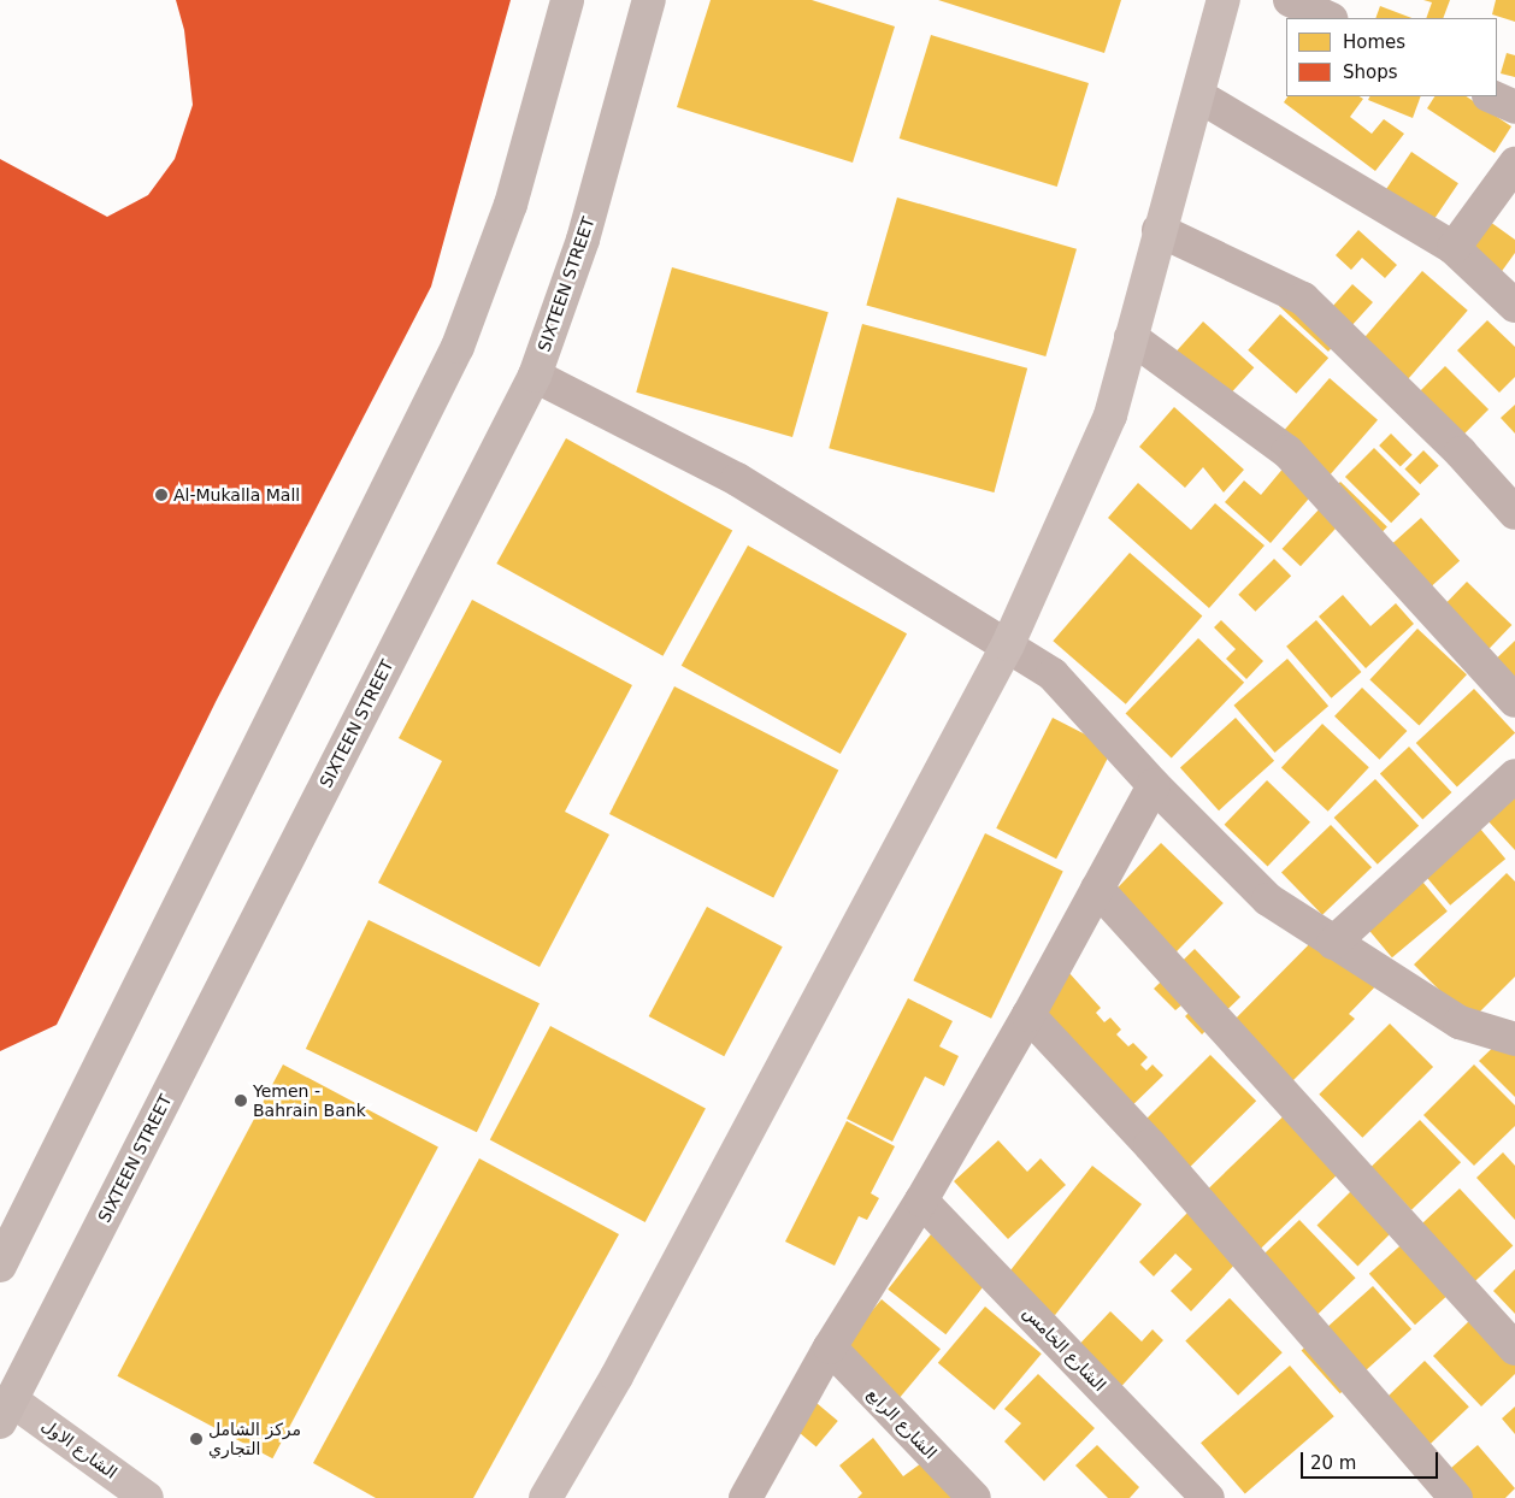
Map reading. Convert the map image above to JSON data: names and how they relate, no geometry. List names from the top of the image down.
{
  "streets": {
    "highway": ["SIXTEEN STREET"],
    "street": ["الشارع الخامس", "الشارع الرابع", "الشارع الاول"]
  },
  "crossings": [
    ["SIXTEEN STREET", "الشارع الاول"]
  ],
  "places": ["Al-Mukalla Mall", "Yemen - Bahrain Bank", "مركز الشامل التجاري"],
  "legend": ["Homes", "Shops"],
  "scale_bar": "20 m"
}
